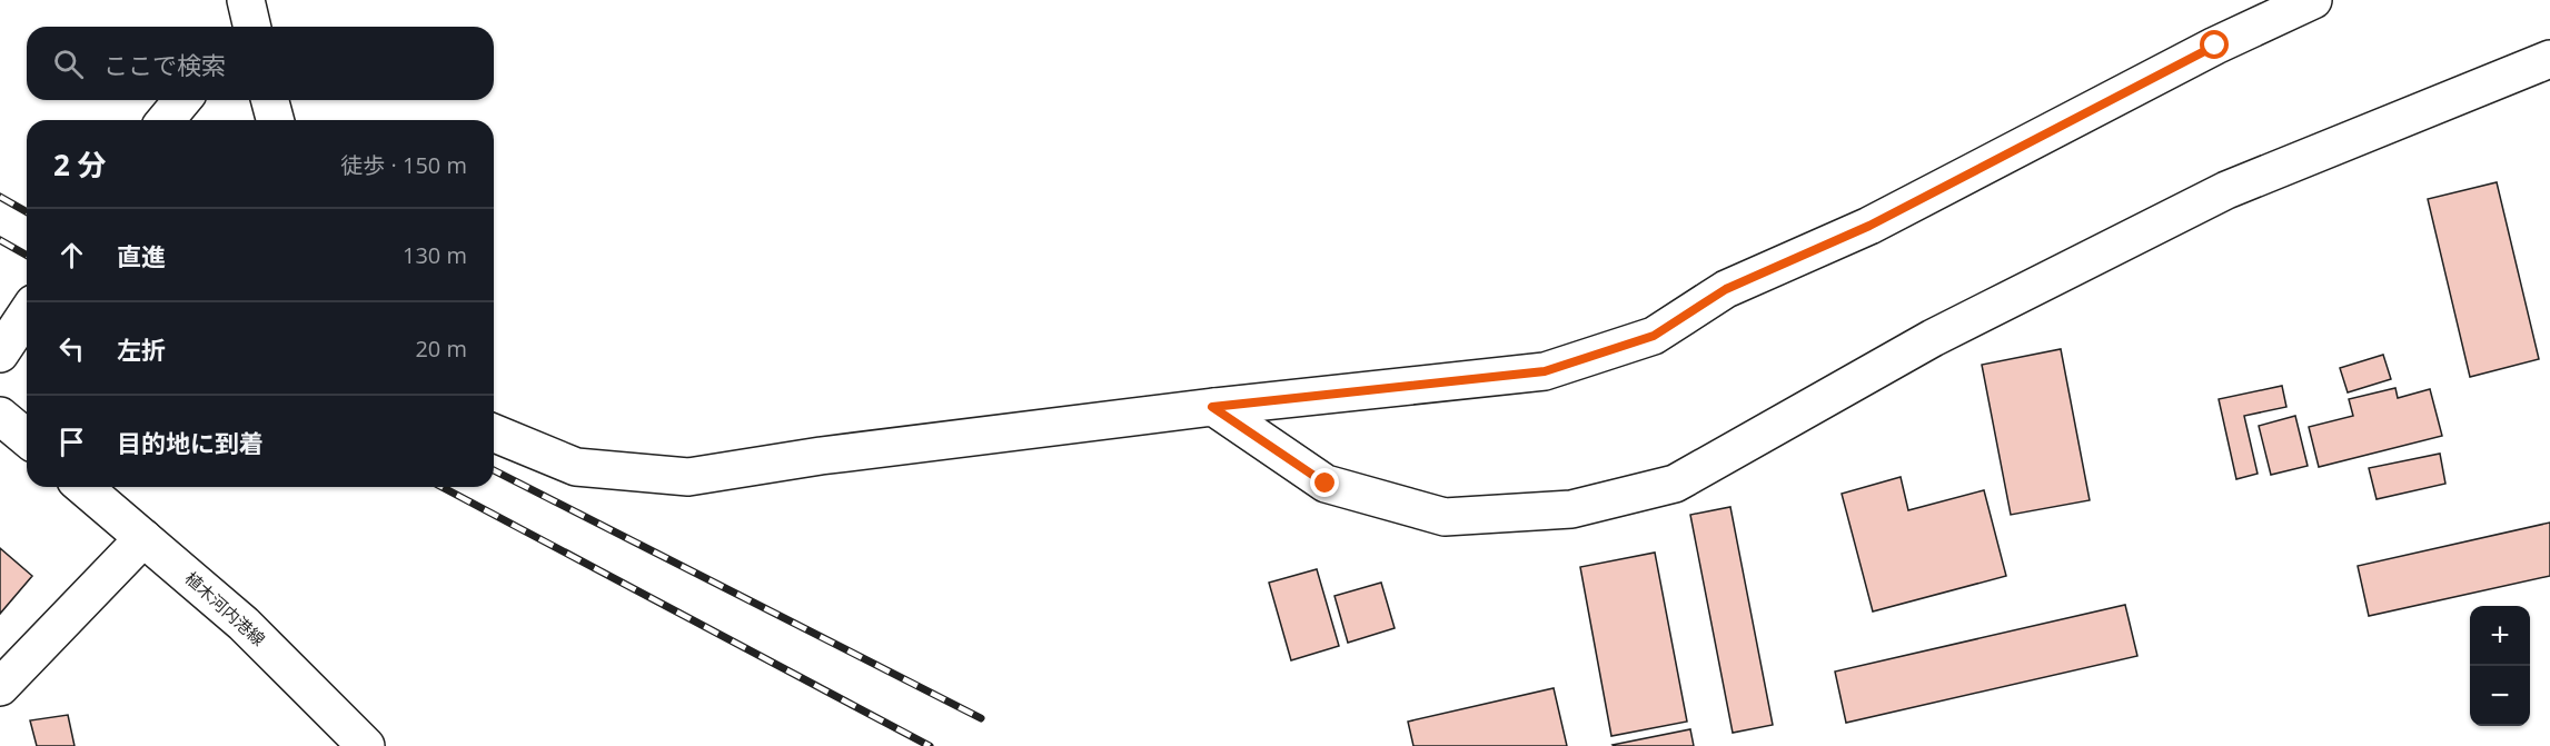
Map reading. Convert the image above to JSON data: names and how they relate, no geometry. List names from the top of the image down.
{
  "streets": {
    "street": ["植木河内港線"]
  },
  "page": {
    "search": "ここで検索",
    "heading": ["2 分", "徒歩 · 150 m"],
    "list": [
      ["直進", "130 m"],
      ["左折", "20 m"],
      "目的地に到着"
    ],
    "map_buttons": ["+", "−"]
  }
}
